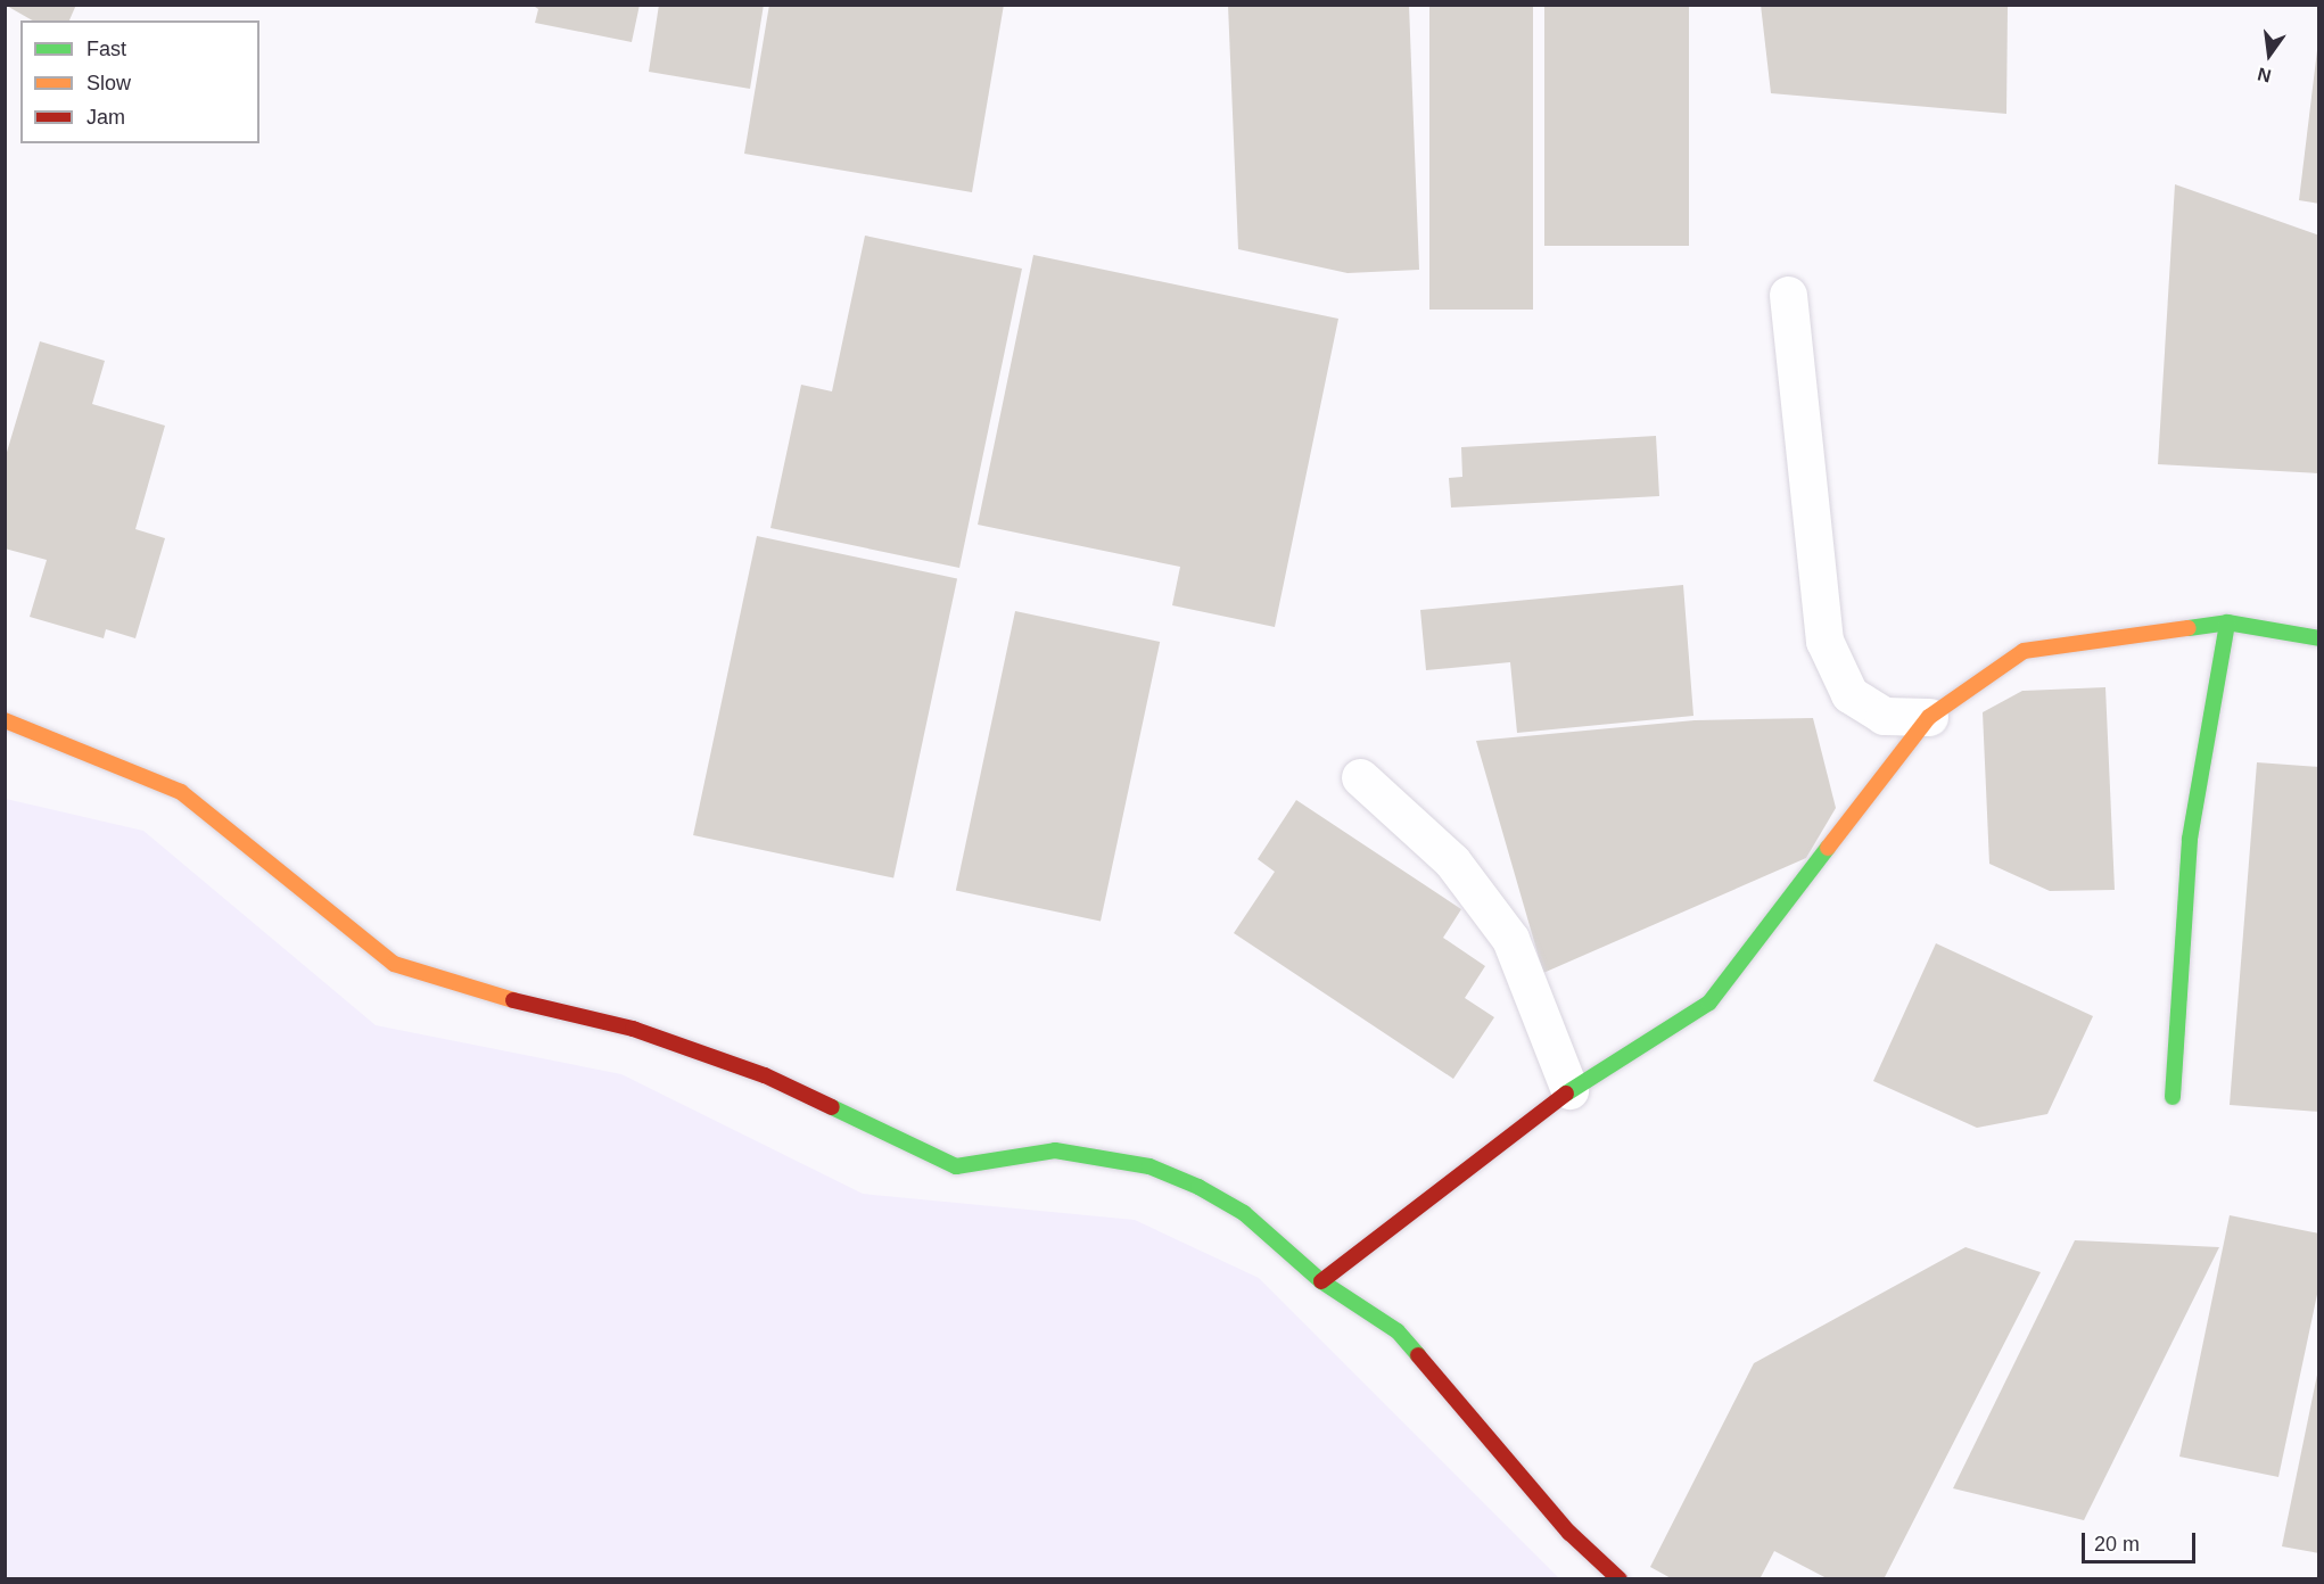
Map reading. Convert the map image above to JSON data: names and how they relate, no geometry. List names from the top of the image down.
{
  "legend": ["Fast", "Slow", "Jam"],
  "scale_bar": "20 m",
  "north": "bottom"
}
